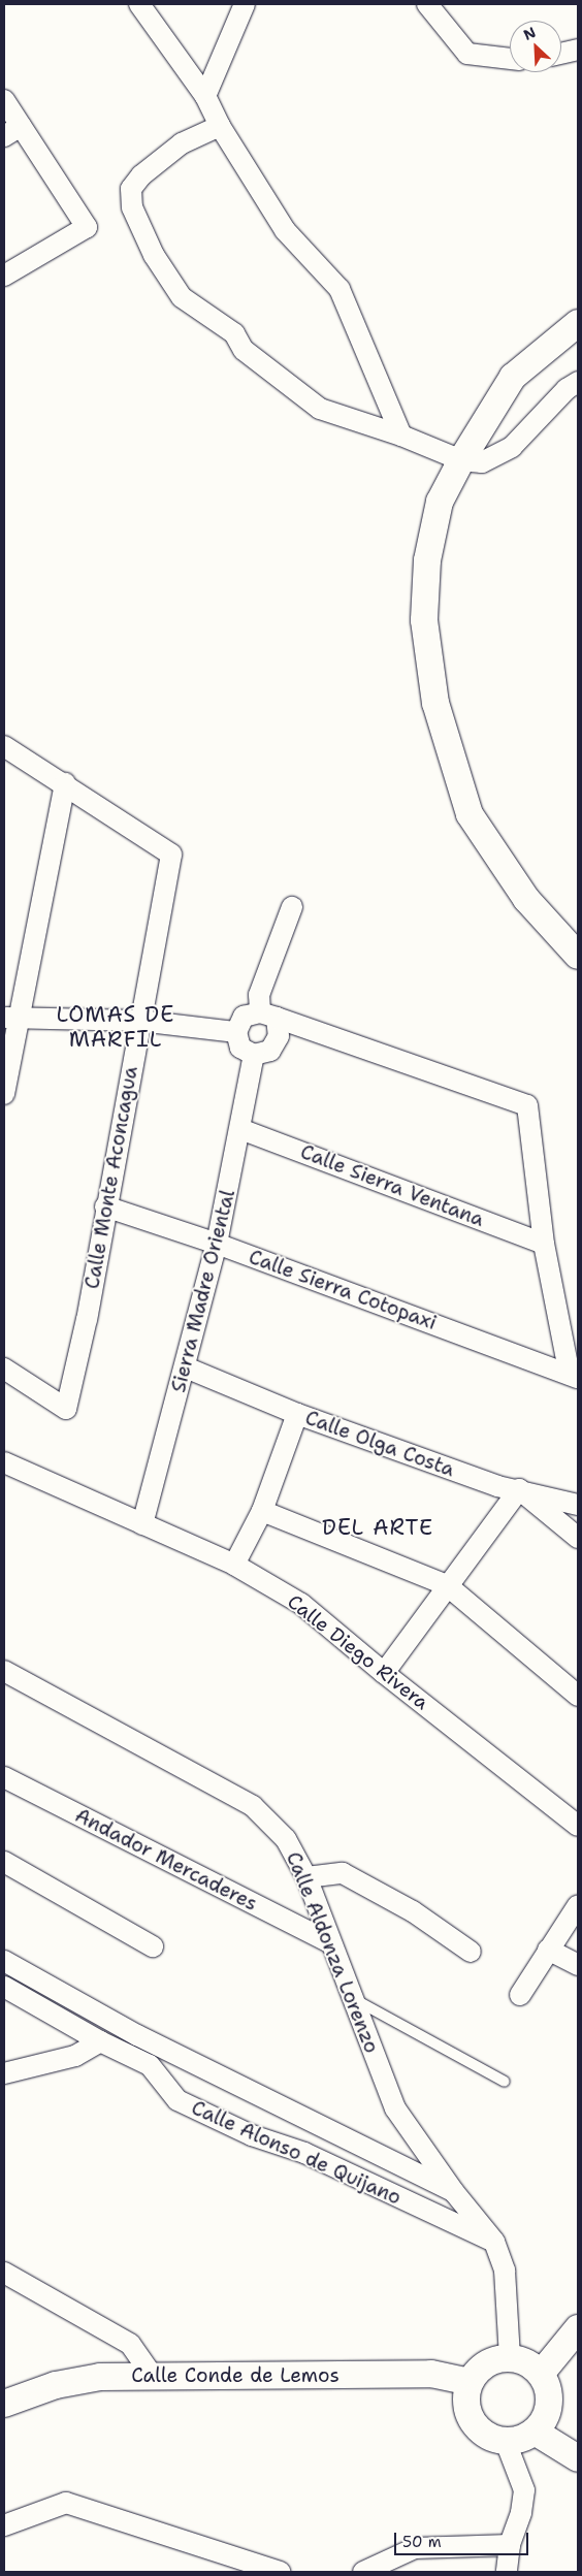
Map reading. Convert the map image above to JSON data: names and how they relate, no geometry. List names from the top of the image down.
{
  "streets": {
    "street": [
      "Calle Monte Aconcagua",
      "Calle Sierra Ventana",
      "Calle Sierra Cotopaxi",
      "Sierra Madre Oriental",
      "Calle Olga Costa",
      "Calle Diego Rivera",
      "Andador Mercaderes",
      "Calle Aldonza Lorenzo",
      "Calle Alonso de Quijano",
      "Calle Conde de Lemos"
    ]
  },
  "crossings": [
    ["Calle Monte Aconcagua", "Calle Sierra Cotopaxi"],
    ["Calle Sierra Ventana", "Sierra Madre Oriental"],
    ["Calle Sierra Cotopaxi", "Sierra Madre Oriental"],
    ["Sierra Madre Oriental", "Calle Olga Costa"],
    ["Sierra Madre Oriental", "Calle Diego Rivera"],
    ["Andador Mercaderes", "Calle Aldonza Lorenzo"],
    ["Calle Aldonza Lorenzo", "Calle Alonso de Quijano"],
    ["Calle Aldonza Lorenzo", "Calle Conde de Lemos"]
  ],
  "districts": ["LOMAS DE MARFIL", "DEL ARTE"],
  "scale_bar": "50 m",
  "north": "top left"
}
